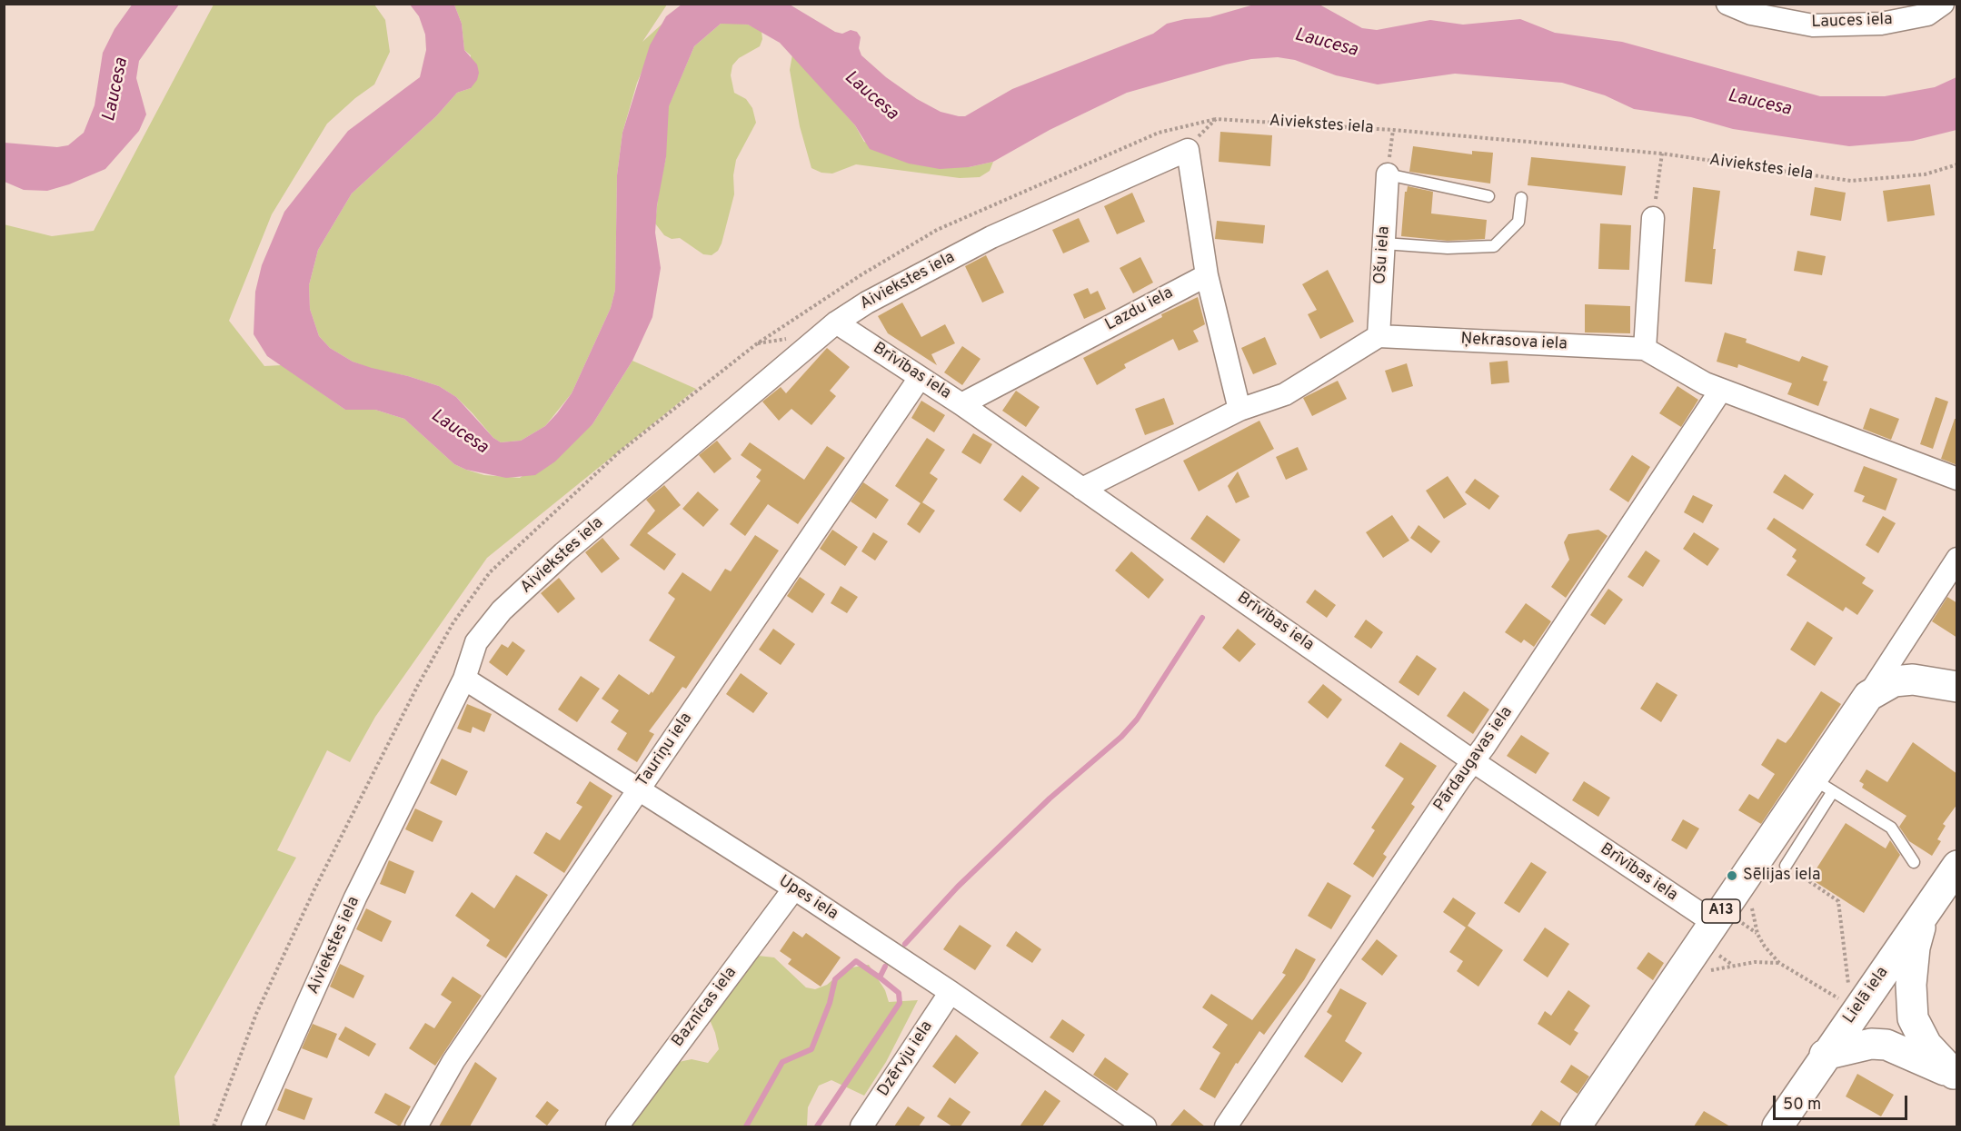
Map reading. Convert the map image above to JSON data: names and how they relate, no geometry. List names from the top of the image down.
{
  "streets": {
    "main road": ["A13", "Lielā iela"],
    "street": [
      "Lauces iela",
      "Aiviekstes iela",
      "Ošu iela",
      "Lazdu iela",
      "Ņekrasova iela",
      "Brīvības iela",
      "Tauriņu iela",
      "Pārdaugavas iela",
      "Upes iela",
      "Baznīcas iela",
      "Dzērvju iela"
    ]
  },
  "crossings": [
    ["Aiviekstes iela", "Brīvības iela"],
    ["Aiviekstes iela", "Upes iela"],
    ["Ošu iela", "Ņekrasova iela"],
    ["Lazdu iela", "Brīvības iela"],
    ["Ņekrasova iela", "Pārdaugavas iela"],
    ["Brīvības iela", "Tauriņu iela"],
    ["Brīvības iela", "Pārdaugavas iela"],
    ["Brīvības iela", "A13"],
    ["Tauriņu iela", "Upes iela"],
    ["Upes iela", "Baznīcas iela"],
    ["Upes iela", "Dzērvju iela"]
  ],
  "water": ["Laucesa"],
  "places": ["Sēlijas iela"],
  "scale_bar": "50 m"
}
